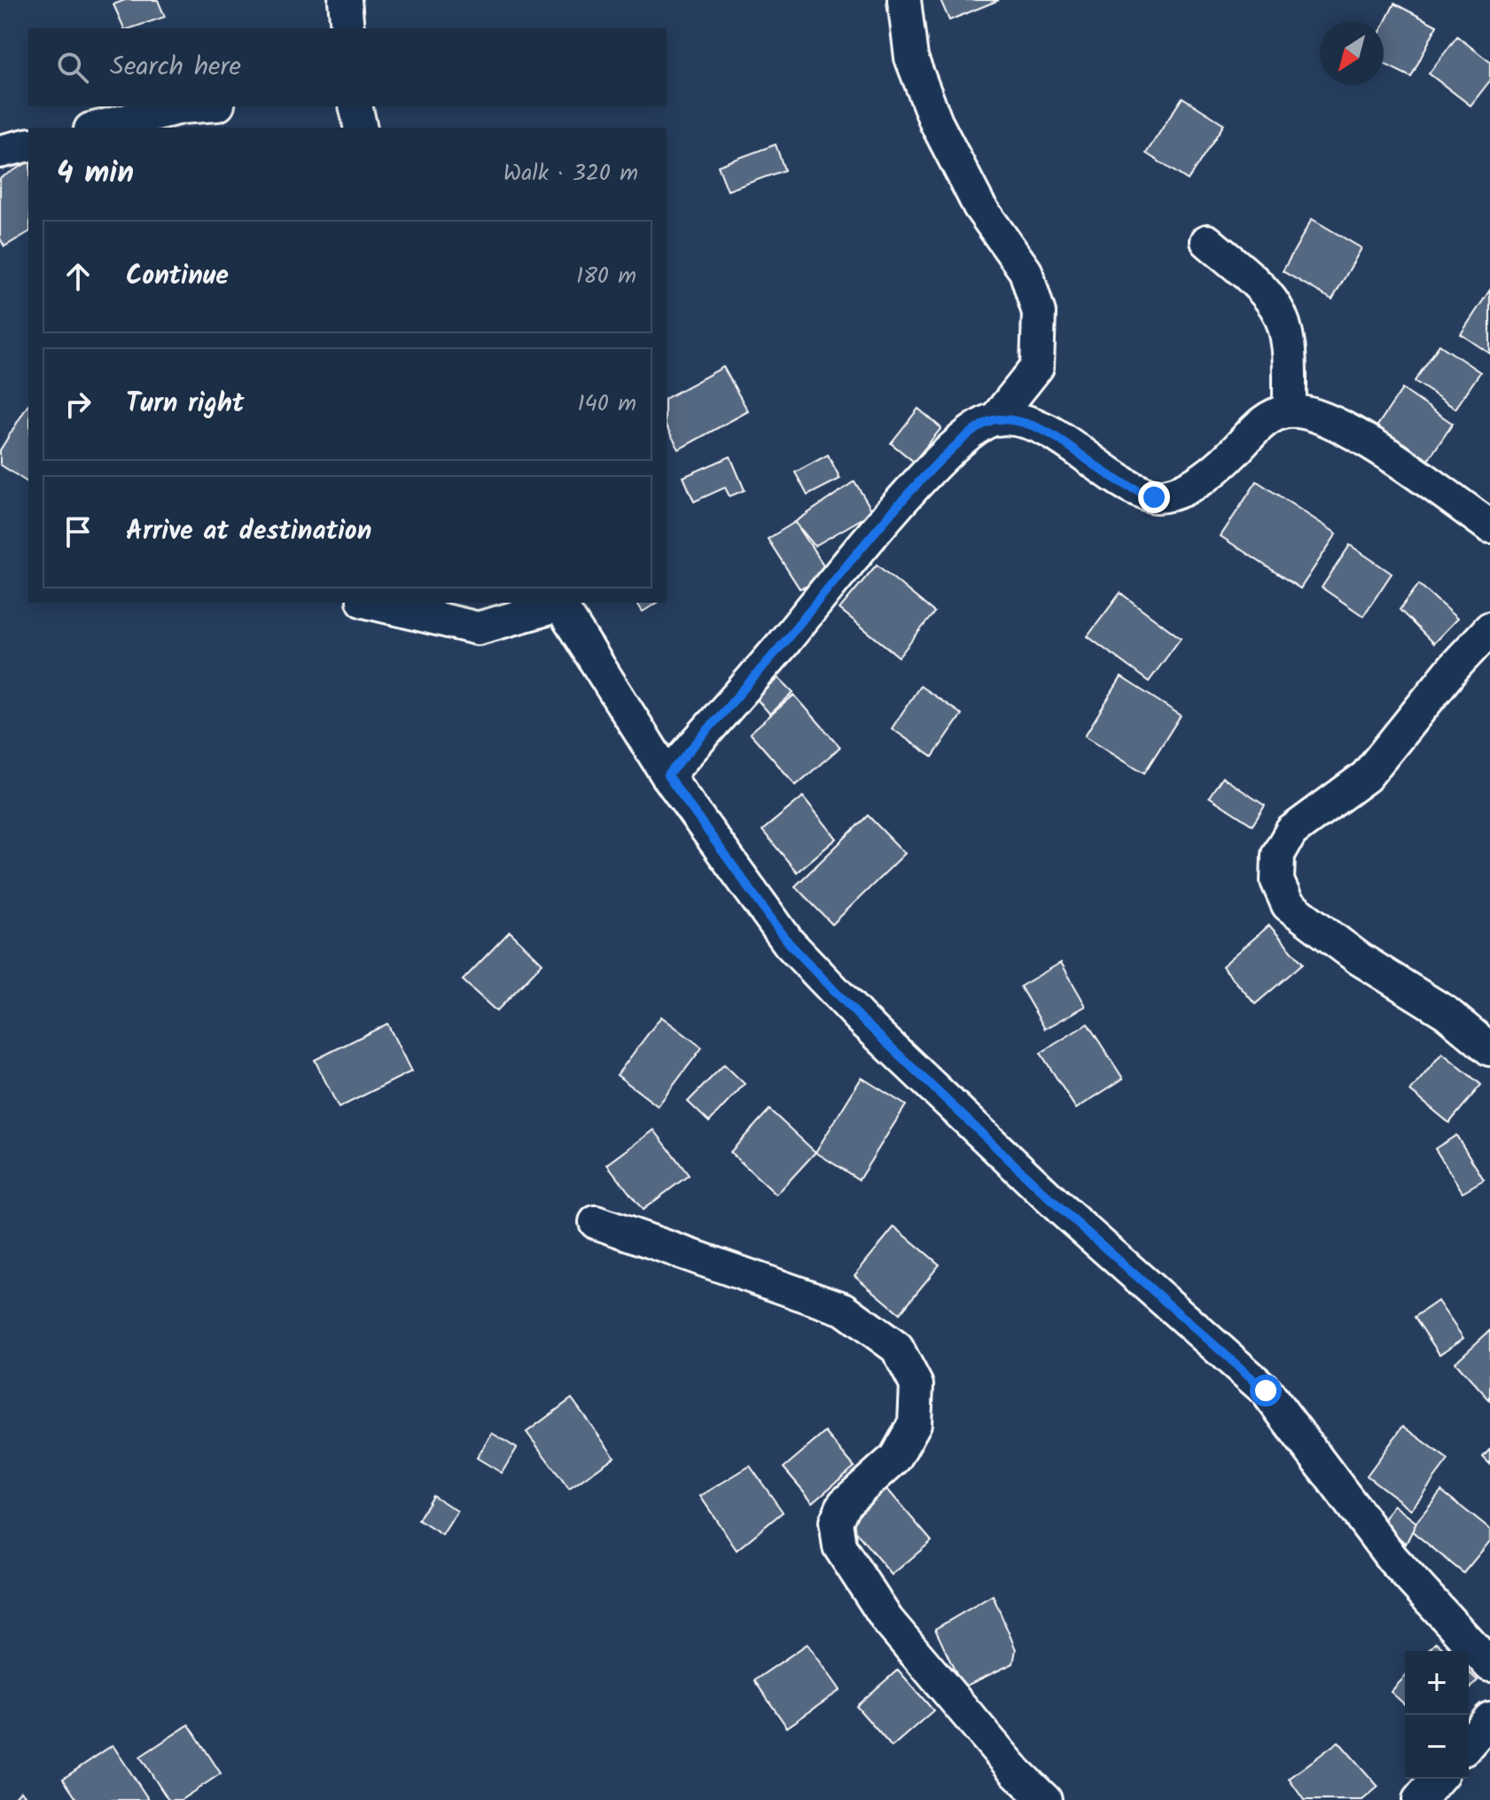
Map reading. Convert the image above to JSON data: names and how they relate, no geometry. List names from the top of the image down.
{
  "north": "bottom left",
  "page": {
    "search": "Search here",
    "heading": ["4 min", "Walk · 320 m"],
    "list": [
      ["Continue", "180 m"],
      ["Turn right", "140 m"],
      "Arrive at destination"
    ],
    "map_buttons": ["+", "−"]
  }
}
